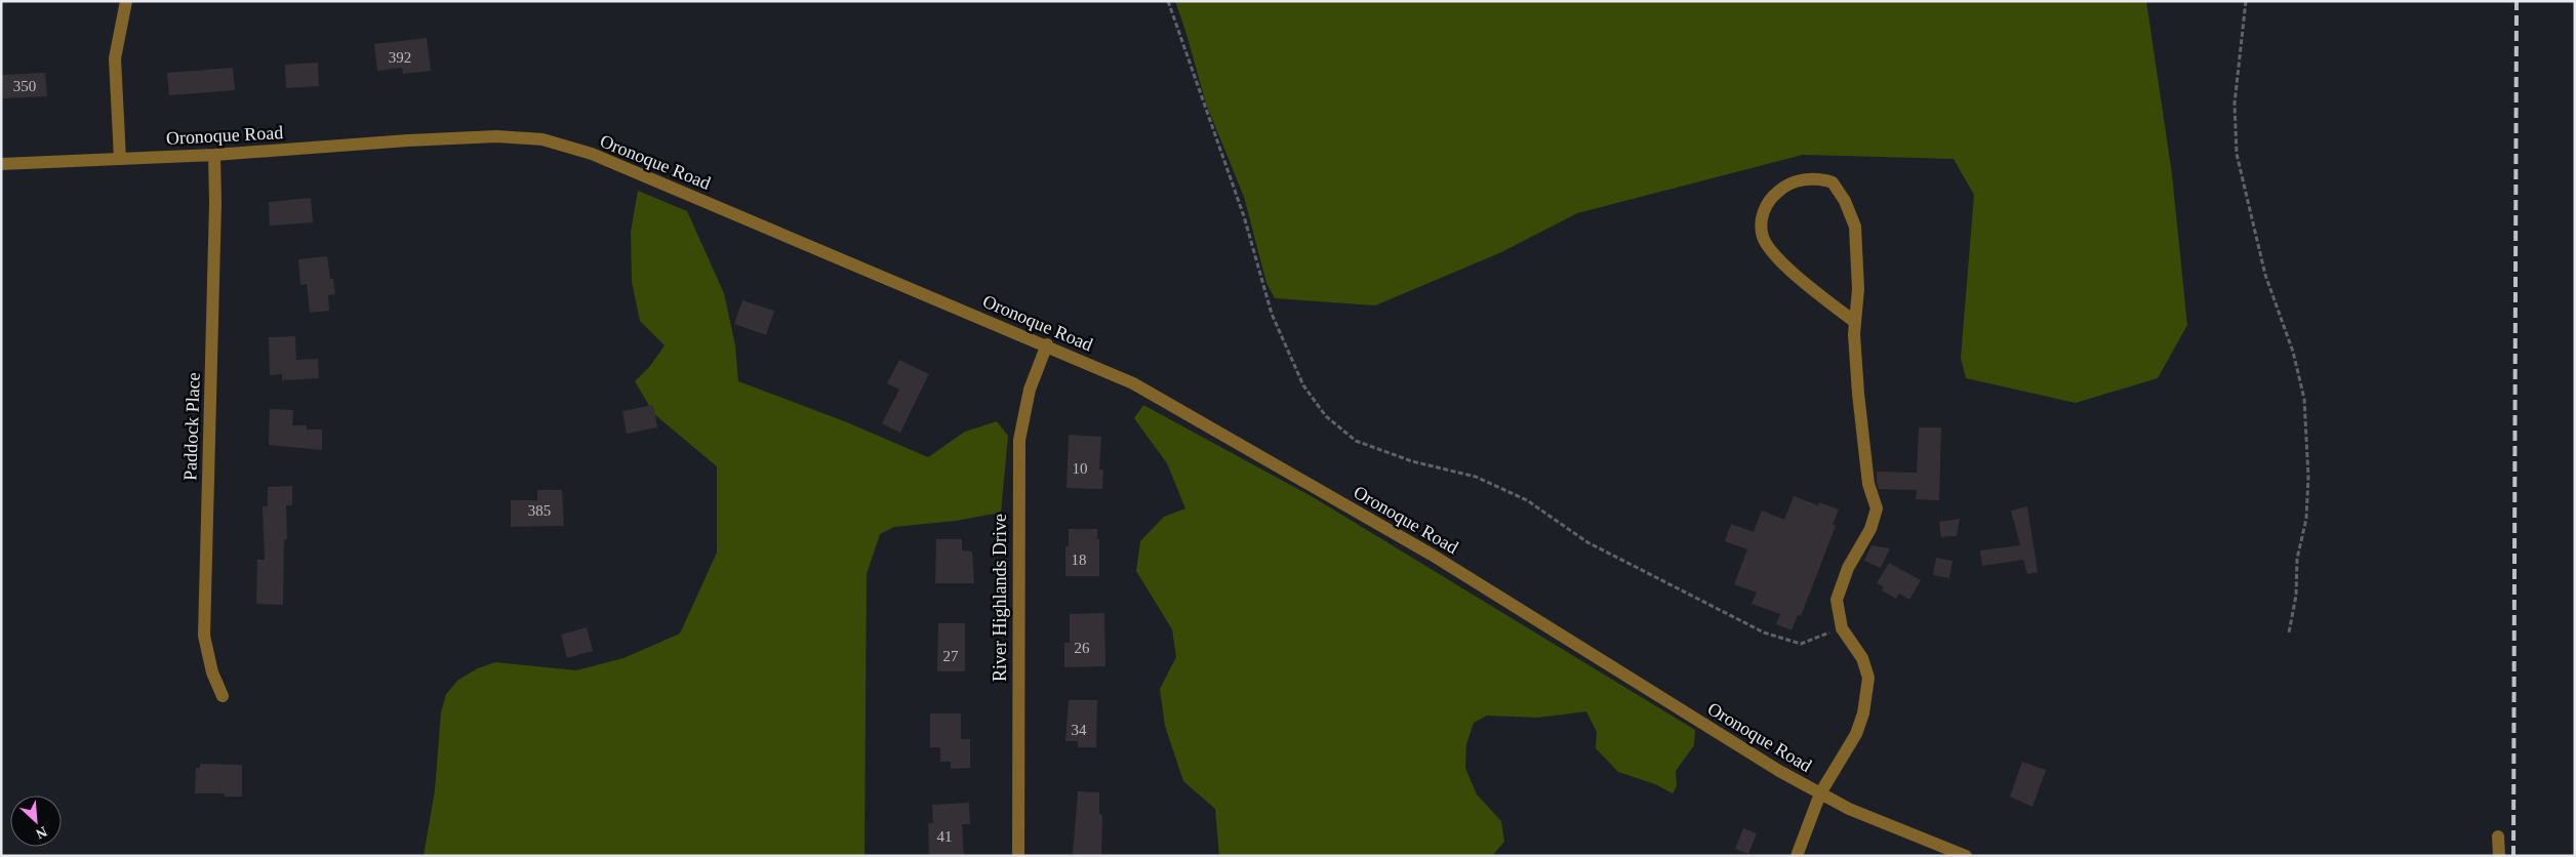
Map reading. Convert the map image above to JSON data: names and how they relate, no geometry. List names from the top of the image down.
{
  "streets": {
    "street": ["Oronoque Road", "Paddock Place", "River Highlands Drive"]
  },
  "crossings": [
    ["Oronoque Road", "Paddock Place"],
    ["Oronoque Road", "River Highlands Drive"]
  ],
  "house_numbers": [
    "392",
    "350",
    "10",
    "385",
    "18",
    "26",
    "27",
    "34",
    "41"
  ],
  "north": "bottom right"
}
